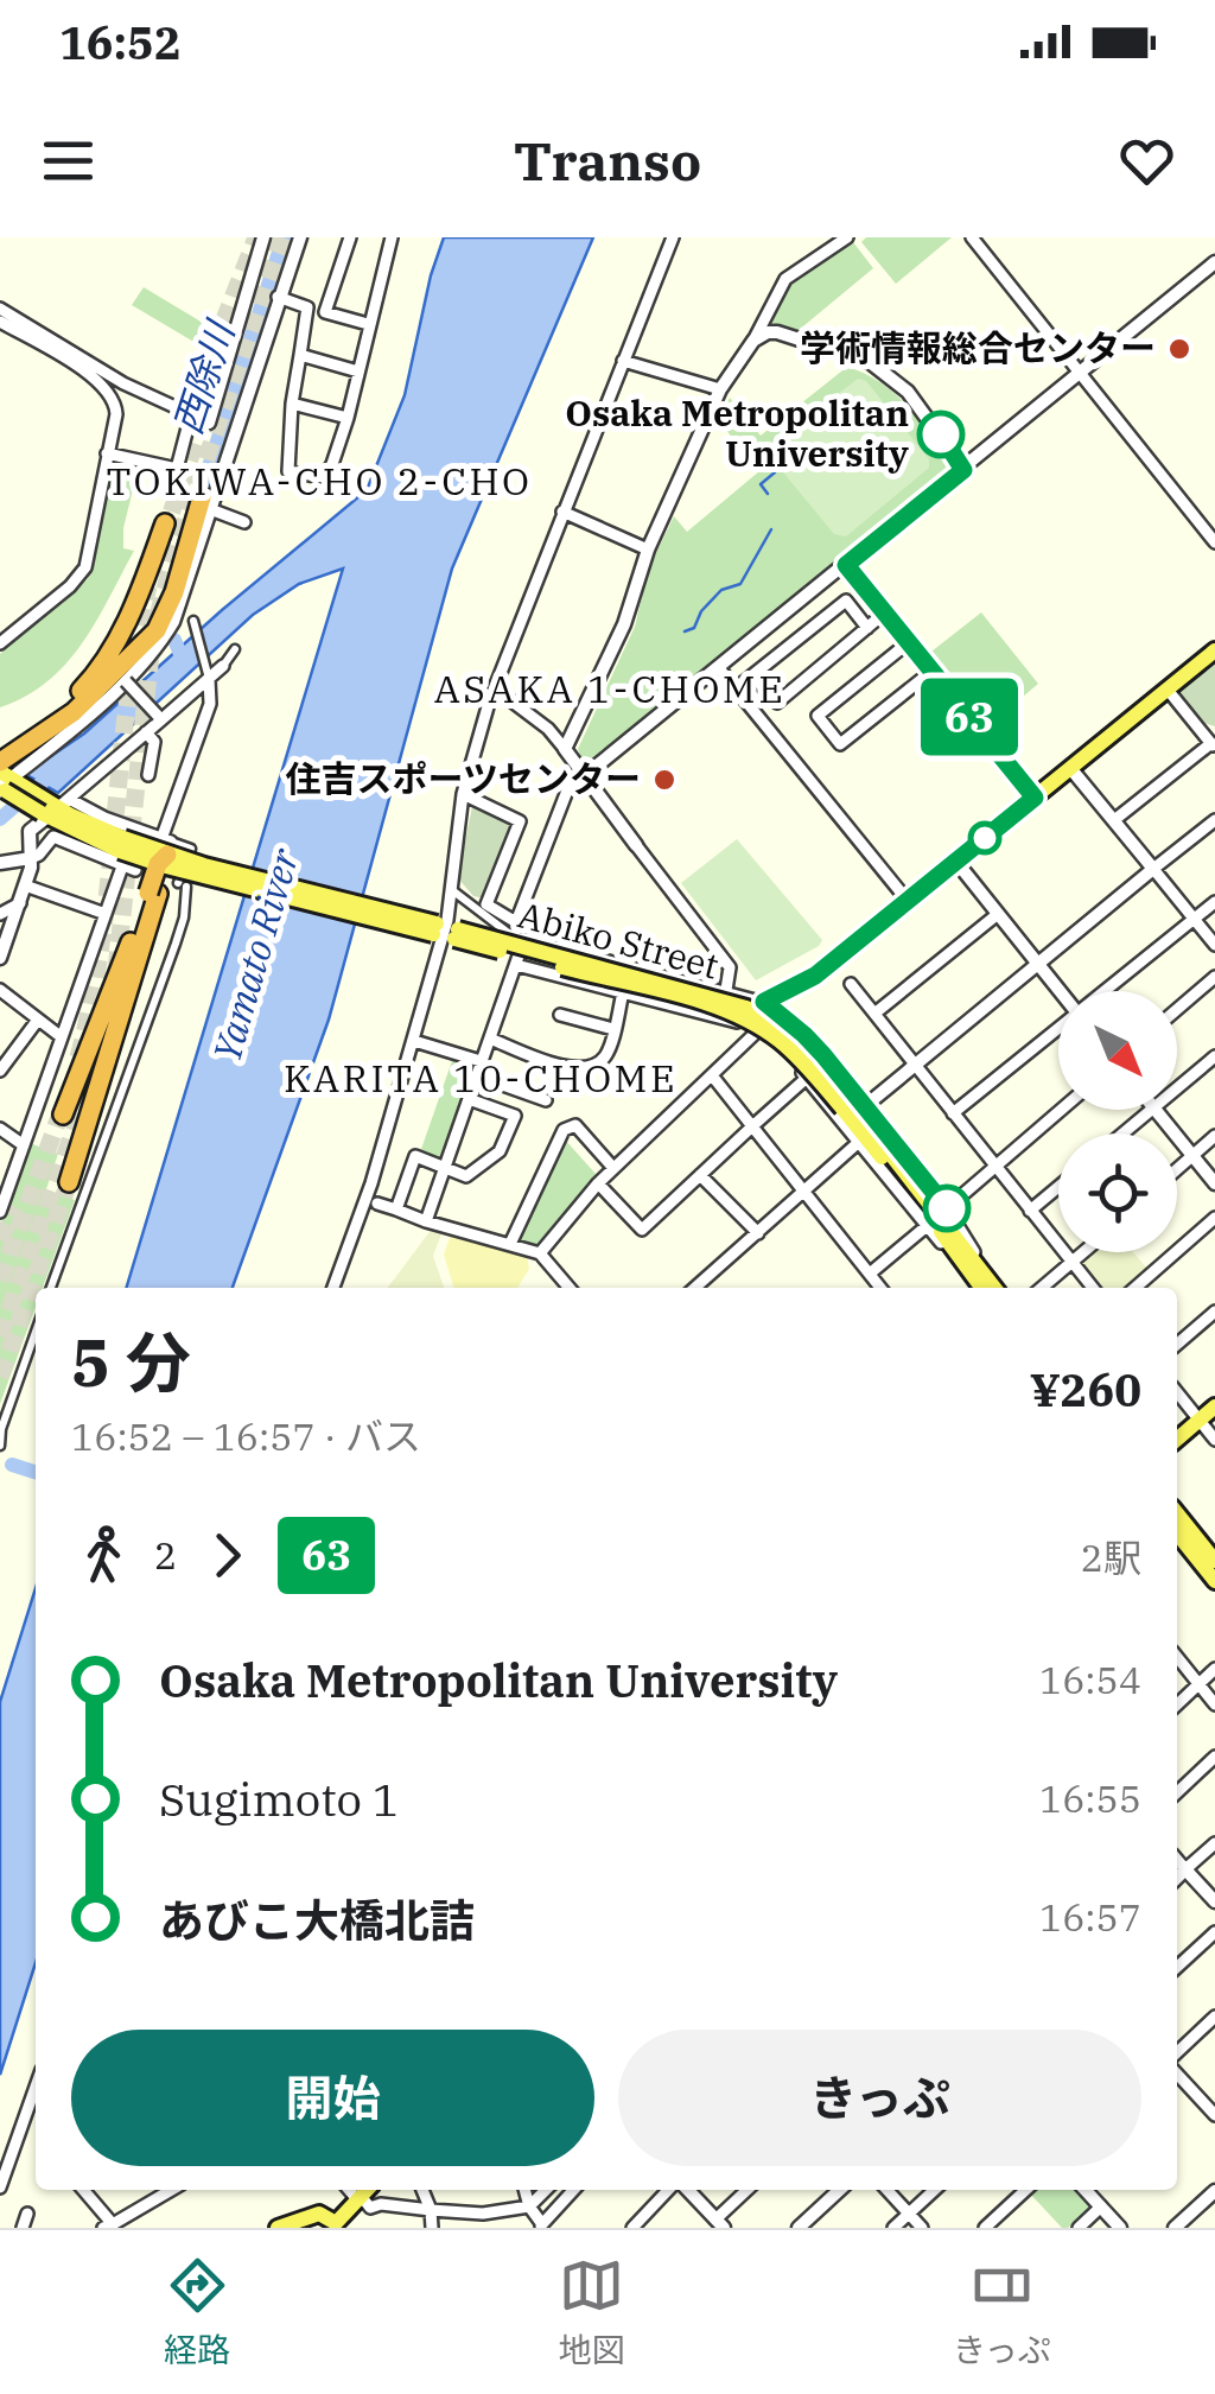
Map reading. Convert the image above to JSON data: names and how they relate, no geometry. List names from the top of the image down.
{
  "streets": {
    "main road": ["Abiko Street"]
  },
  "districts": ["TOKIWA-CHO 2-CHO", "ASAKA 1-CHOME", "KARITA 10-CHOME"],
  "water": ["西除川", "Yamato River"],
  "places": ["学術情報総合センター", "Osaka Metropolitan University", "住吉スポーツセンター"],
  "lines": ["bus line 63"],
  "north": "bottom right",
  "page": {
    "status": "16:52",
    "header": "Transo",
    "on_map": "63",
    "heading": ["5 分", "16:52 – 16:57 · バス", "¥260"],
    "legs": ["2", "63", "2駅"],
    "list": [
      {
        "name": "Osaka Metropolitan University",
        "value": "16:54"
      },
      {
        "name": "Sugimoto 1",
        "value": "16:55"
      },
      {
        "name": "あびこ大橋北詰",
        "value": "16:57"
      }
    ],
    "buttons": ["開始", "きっぷ"],
    "tabs": ["経路", "地図", "きっぷ"]
  }
}
